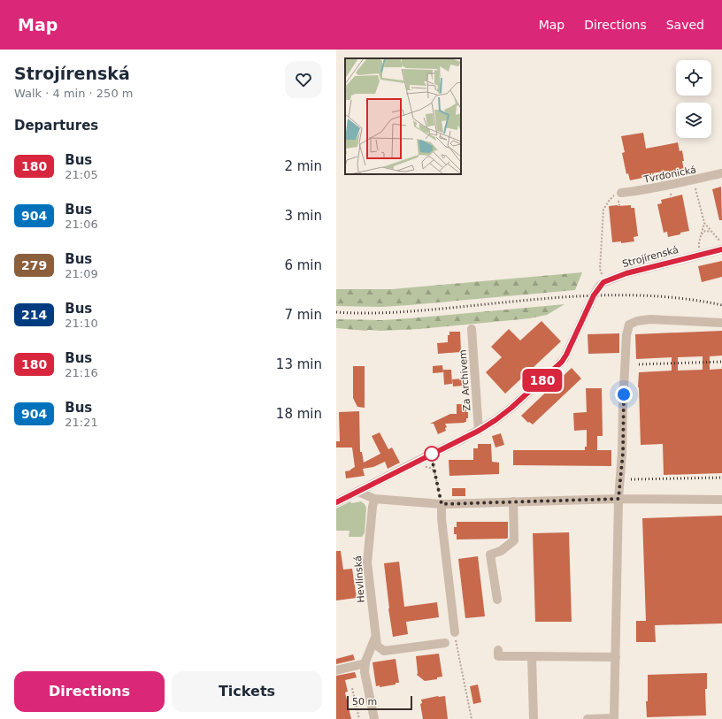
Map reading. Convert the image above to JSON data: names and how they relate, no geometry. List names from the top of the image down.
{
  "streets": {
    "street": [
      "Tvrdonická",
      "Strojírenská",
      "Za Archivem",
      "Hevlínská"
    ]
  },
  "crossings": [
    ["Strojírenská", "Za Archivem"]
  ],
  "lines": ["bus line 180"],
  "scale_bar": "50 m",
  "page": {
    "header": "Map",
    "nav": ["Map", "Directions", "Saved"],
    "heading": [
      ["Strojírenská", "Walk · 4 min · 250 m"],
      "Departures"
    ],
    "on_map": "180",
    "list": [
      {
        "mark": "180",
        "name": "Bus",
        "note": "21:05",
        "value": "2 min"
      },
      {
        "mark": "904",
        "name": "Bus",
        "note": "21:06",
        "value": "3 min"
      },
      {
        "mark": "279",
        "name": "Bus",
        "note": "21:09",
        "value": "6 min"
      },
      {
        "mark": "214",
        "name": "Bus",
        "note": "21:10",
        "value": "7 min"
      },
      {
        "mark": "180",
        "name": "Bus",
        "note": "21:16",
        "value": "13 min"
      },
      {
        "mark": "904",
        "name": "Bus",
        "note": "21:21",
        "value": "18 min"
      }
    ],
    "buttons": ["Directions", "Tickets"],
    "scale": "50 m"
  }
}
